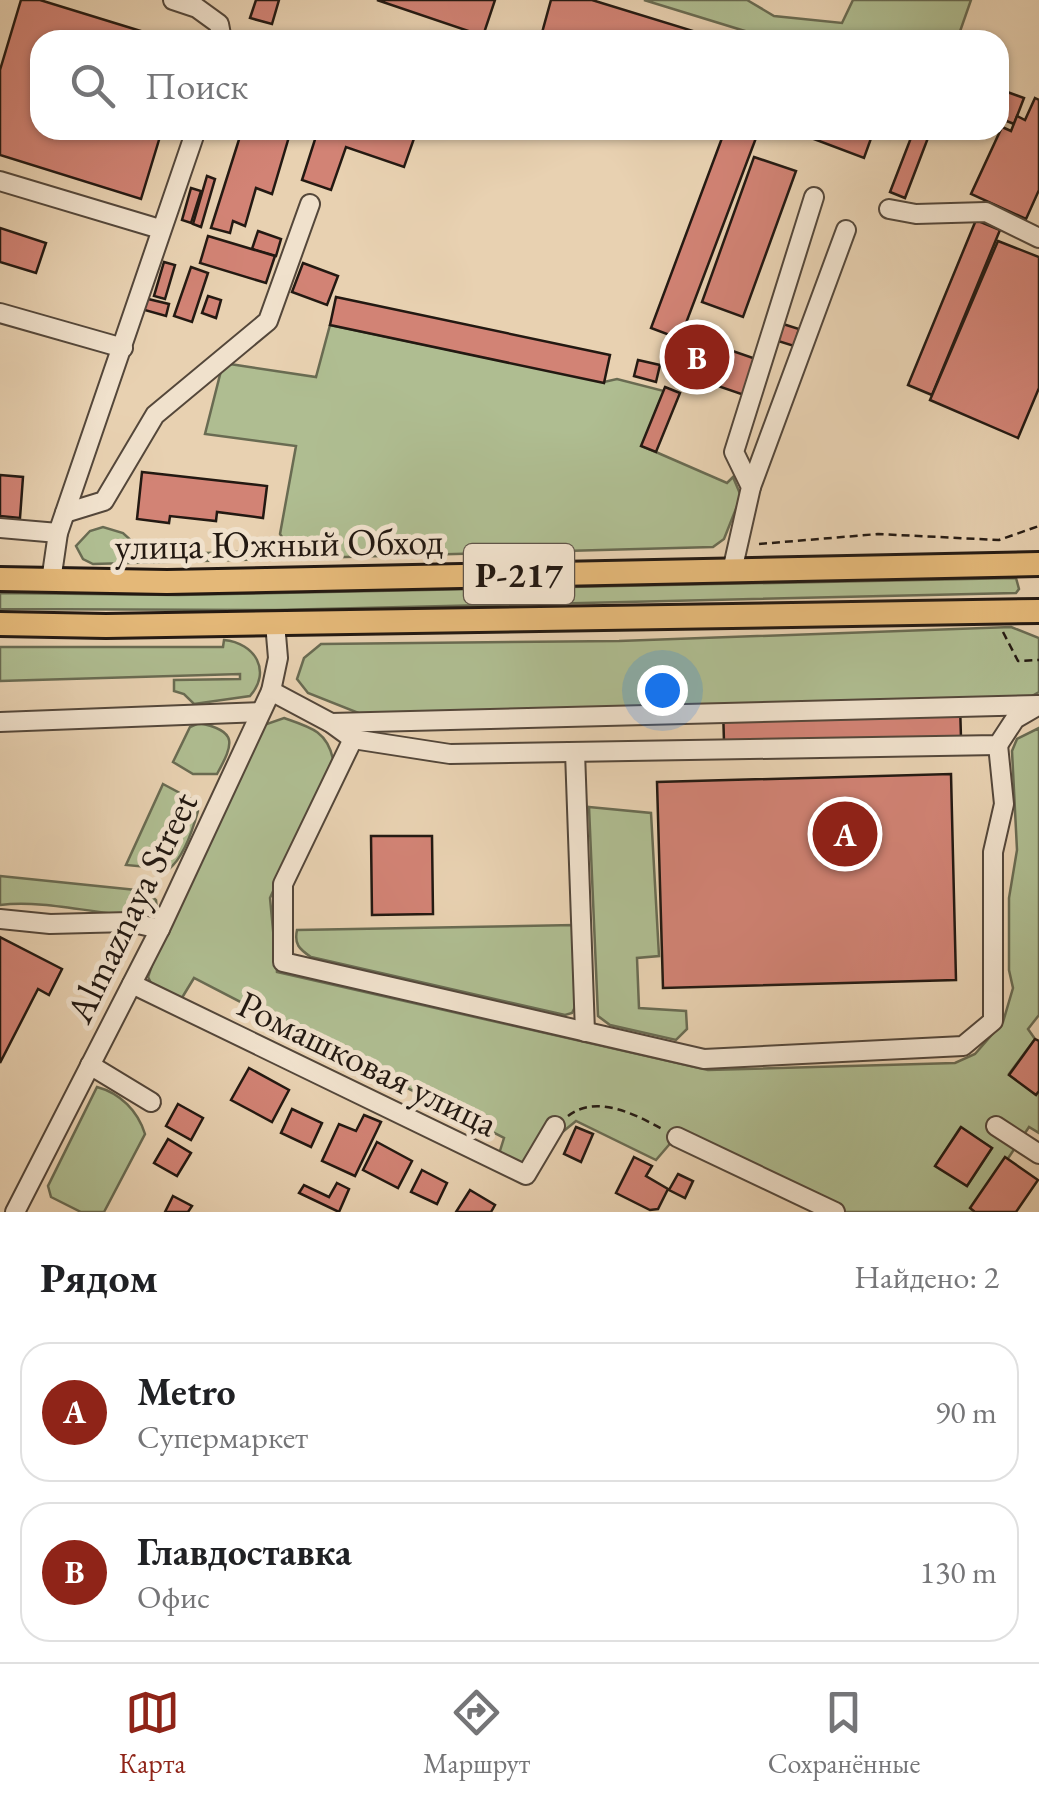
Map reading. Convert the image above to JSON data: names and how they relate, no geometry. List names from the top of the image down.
{
  "streets": {
    "main road": ["улица Южный Обход", "Р-217"],
    "street": ["Almaznaya Street", "Ромашковая улица"]
  },
  "crossings": [
    ["Р-217", "Almaznaya Street"],
    ["Almaznaya Street", "Ромашковая улица"]
  ],
  "page": {
    "search": "Поиск",
    "pins": ["B", "A"],
    "heading": ["Рядом", "Найдено: 2"],
    "list": [
      {
        "mark": "A",
        "name": "Metro",
        "note": "Супермаркет",
        "value": "90 m"
      },
      {
        "mark": "B",
        "name": "Главдоставка",
        "note": "Офис",
        "value": "130 m"
      }
    ],
    "nav": ["Карта", "Маршрут", "Сохранённые"]
  }
}
